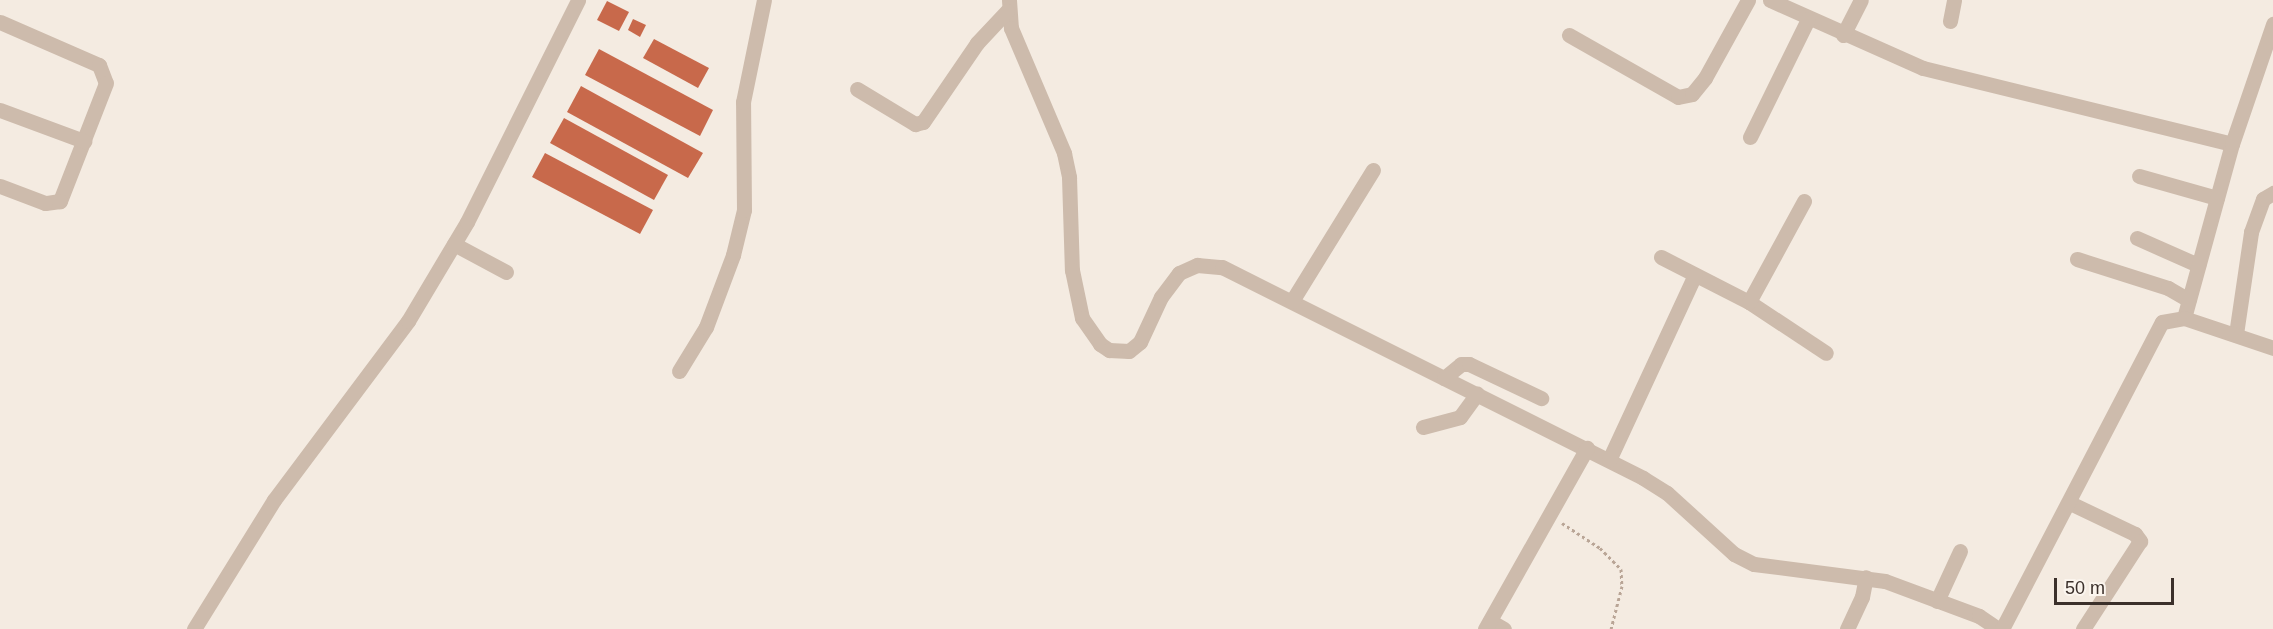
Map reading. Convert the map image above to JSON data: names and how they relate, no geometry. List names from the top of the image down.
{
  "scale_bar": "50 m"
}
